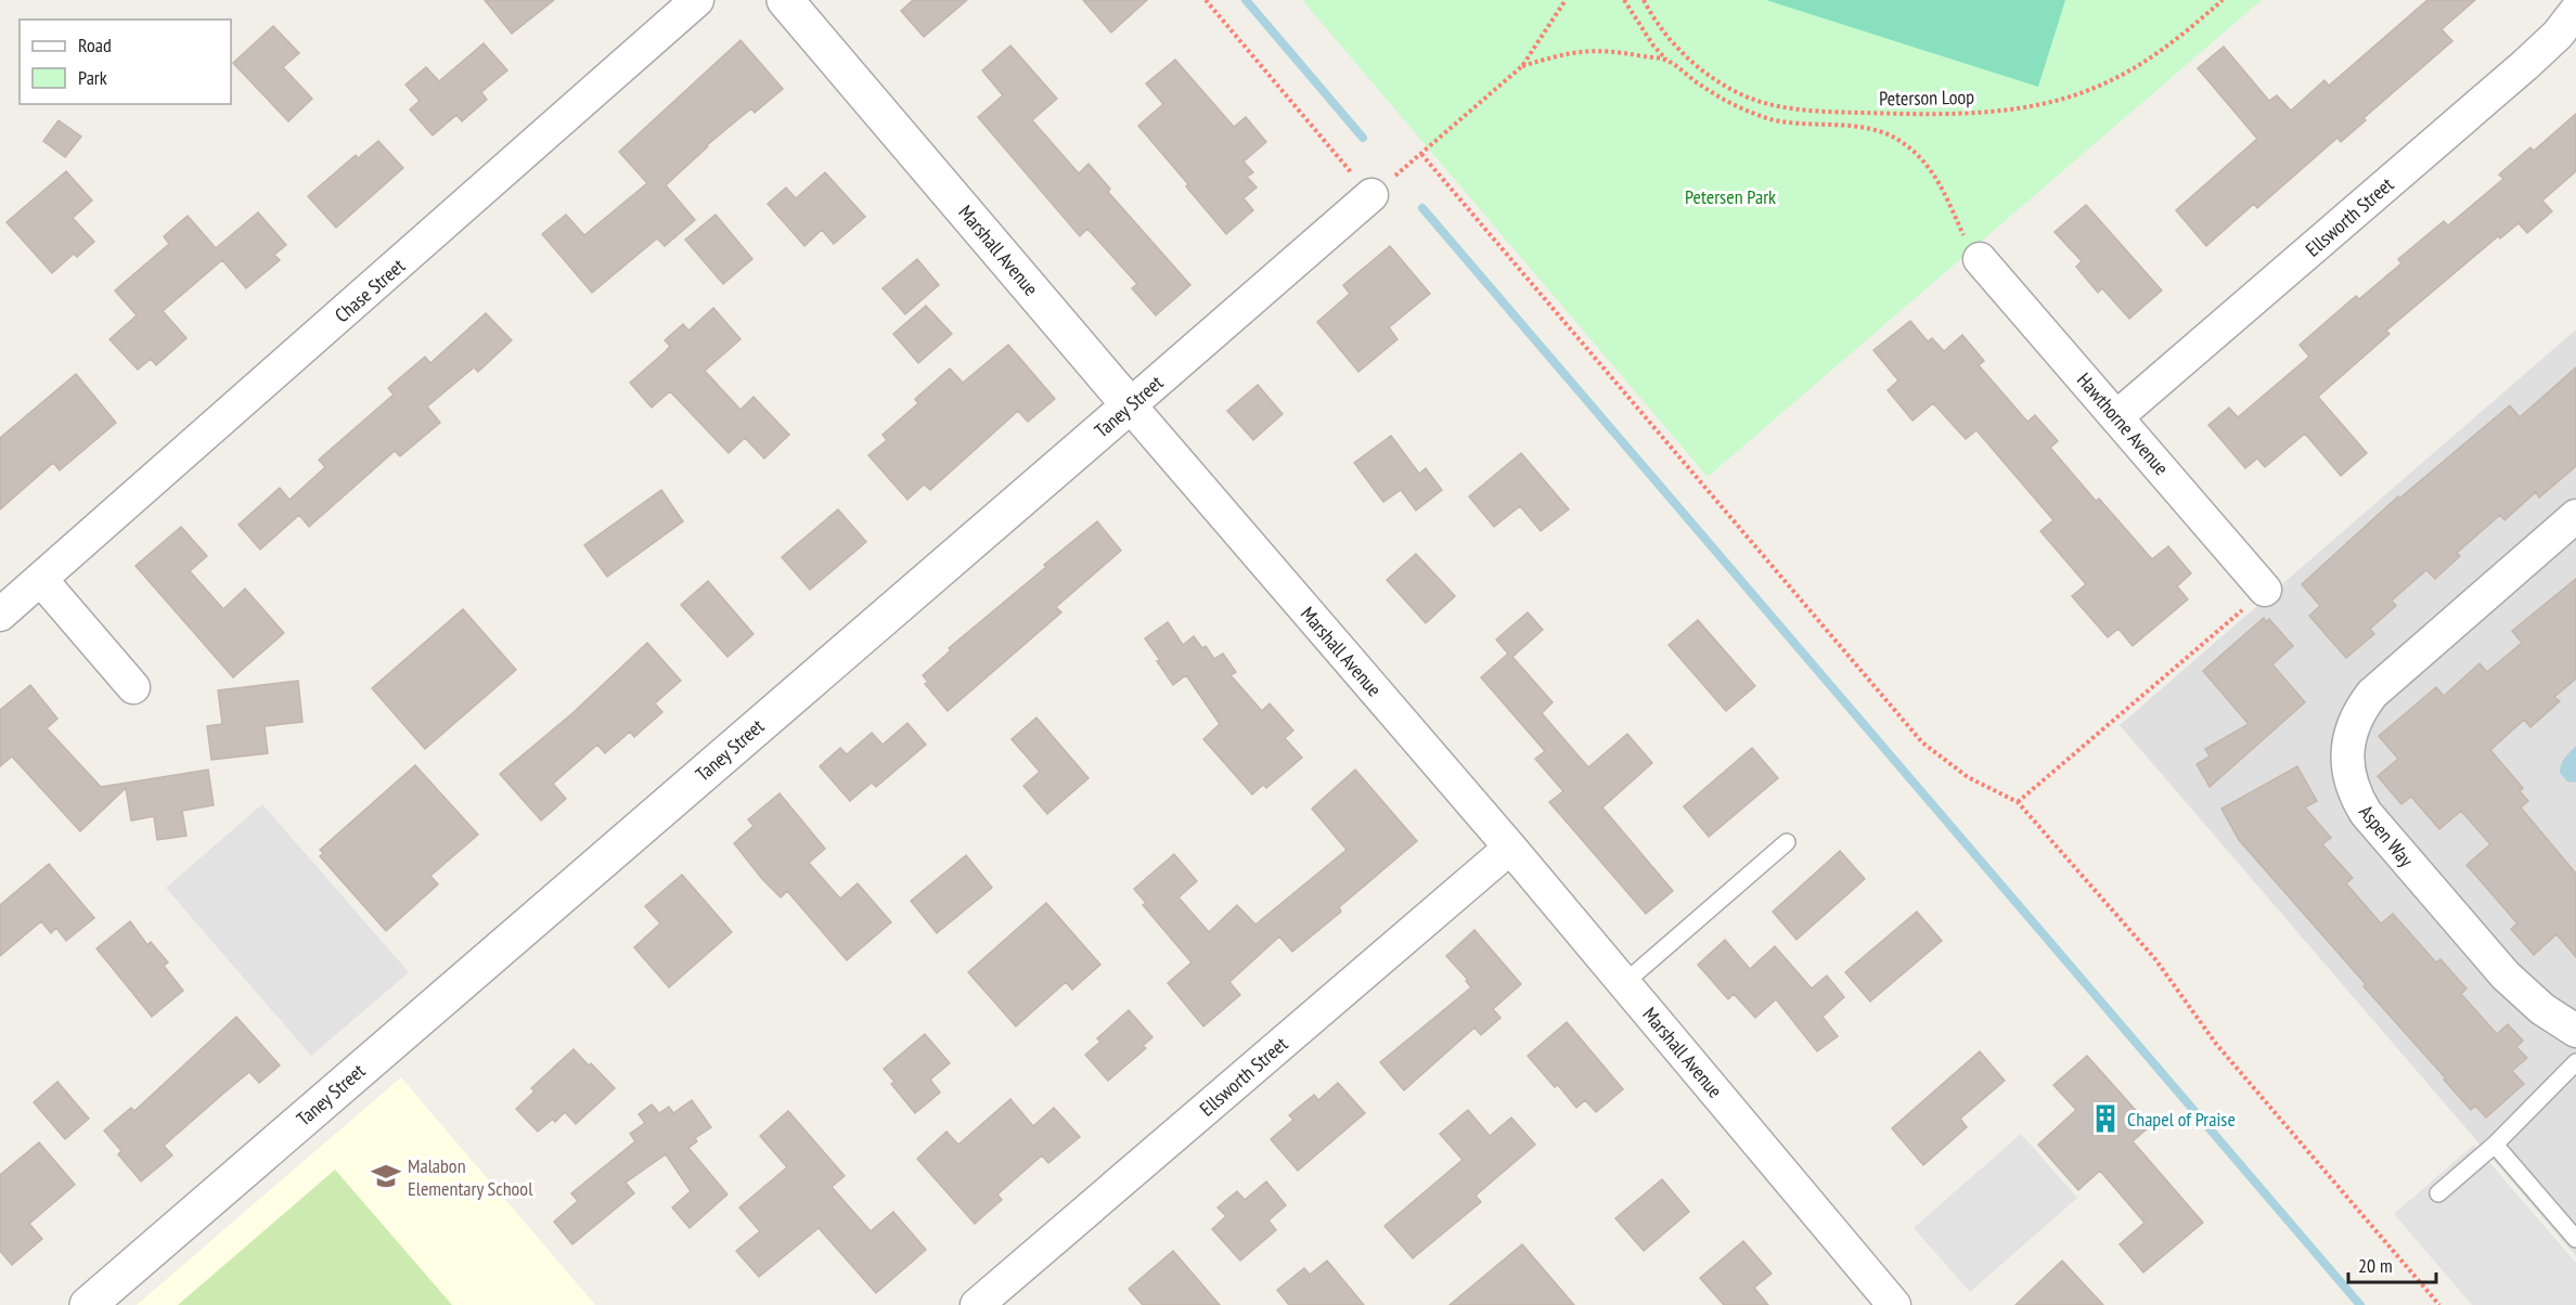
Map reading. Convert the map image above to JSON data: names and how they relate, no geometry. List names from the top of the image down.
{
  "streets": {
    "street": [
      "Ellsworth Street",
      "Marshall Avenue",
      "Chase Street",
      "Taney Street",
      "Hawthorne Avenue",
      "Aspen Way"
    ],
    "path": ["Peterson Loop"]
  },
  "crossings": [
    ["Ellsworth Street", "Marshall Avenue"],
    ["Ellsworth Street", "Hawthorne Avenue"],
    ["Marshall Avenue", "Taney Street"]
  ],
  "parks": ["Petersen Park"],
  "places": {
    "building": ["Chapel of Praise"],
    "school or university": ["Malabon Elementary School"]
  },
  "legend": ["Road", "Park"],
  "scale_bar": "20 m"
}
